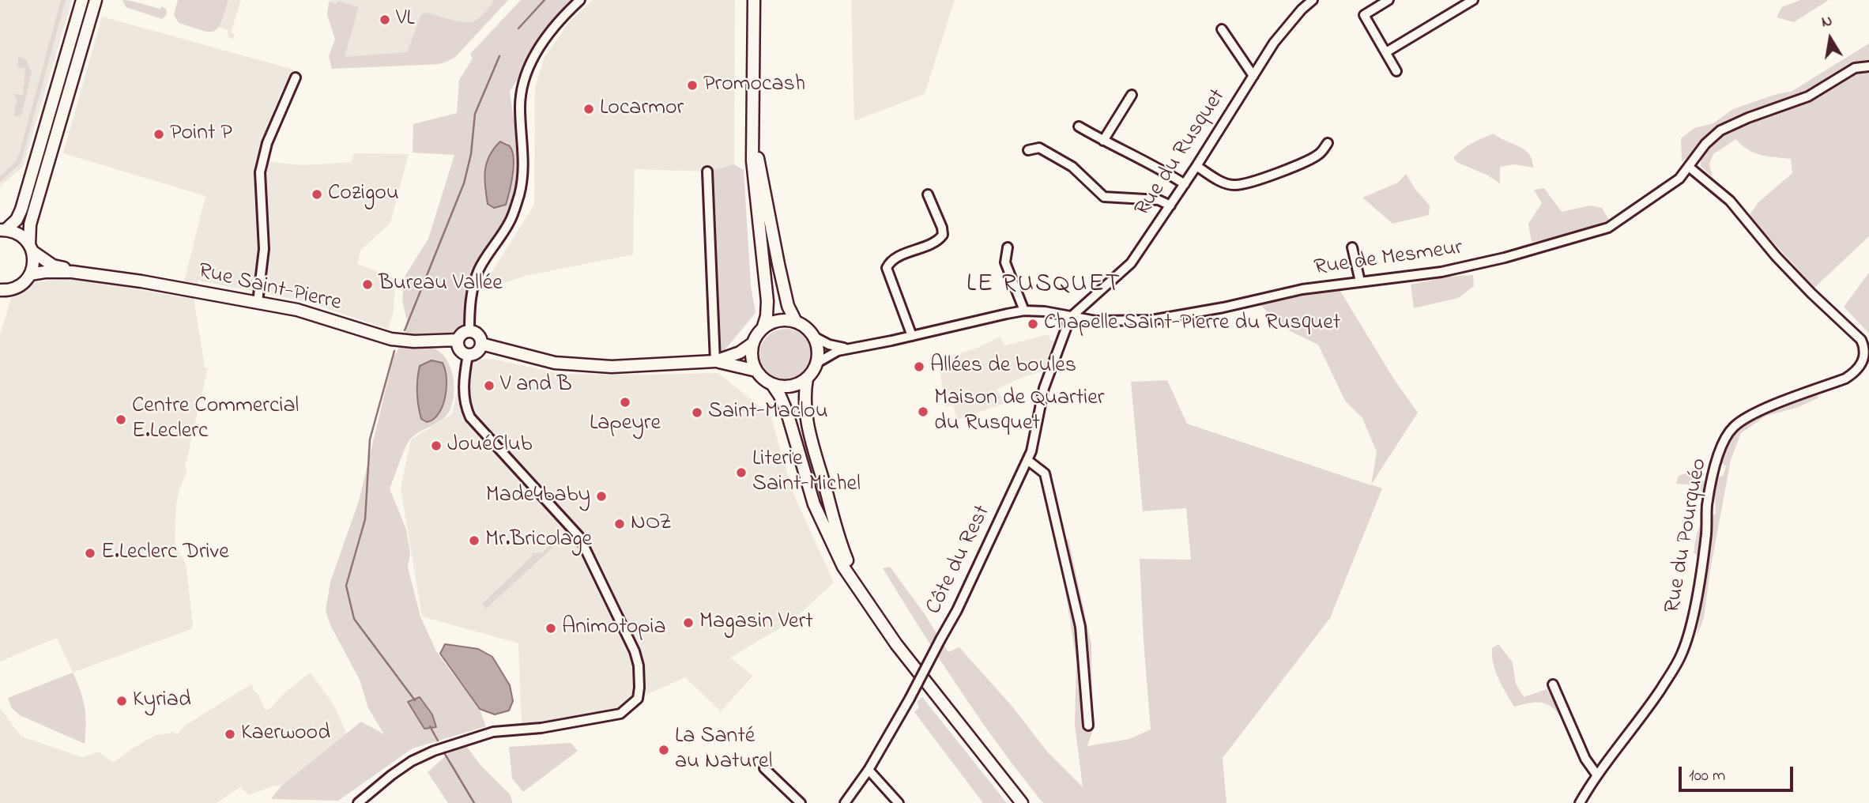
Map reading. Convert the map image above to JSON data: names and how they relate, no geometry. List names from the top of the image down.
{
  "streets": {
    "main road": ["Rue Saint-Pierre"],
    "street": [
      "Rue du Rusquet",
      "Rue de Mesmeur",
      "Rue du Pourquéo",
      "Côte du Rest"
    ]
  },
  "crossings": [
    ["Rue du Rusquet", "Rue de Mesmeur"],
    ["Rue du Rusquet", "Côte du Rest"],
    ["Rue de Mesmeur", "Rue du Pourquéo"],
    ["Rue de Mesmeur", "Côte du Rest"]
  ],
  "districts": ["LE RUSQUET"],
  "places": [
    "VL",
    "Promocash",
    "Locarmor",
    "Point P",
    "Cozigou",
    "Bureau Vallée",
    "Chapelle Saint-Pierre du Rusquet",
    "Allées de boules",
    "V and B",
    "Lapeyre",
    "Maison de Quartier du Rusquet",
    "Saint-Maclou",
    "Centre Commercial E.Leclerc",
    "JouéClub",
    "Literie Saint-Michel",
    "Made4baby",
    "NOZ",
    "Mr.Bricolage",
    "E.Leclerc Drive",
    "Magasin Vert",
    "Animotopia",
    "Kyriad",
    "Kaerwood",
    "La Santé au Naturel"
  ],
  "scale_bar": "100 m",
  "north": "top"
}
